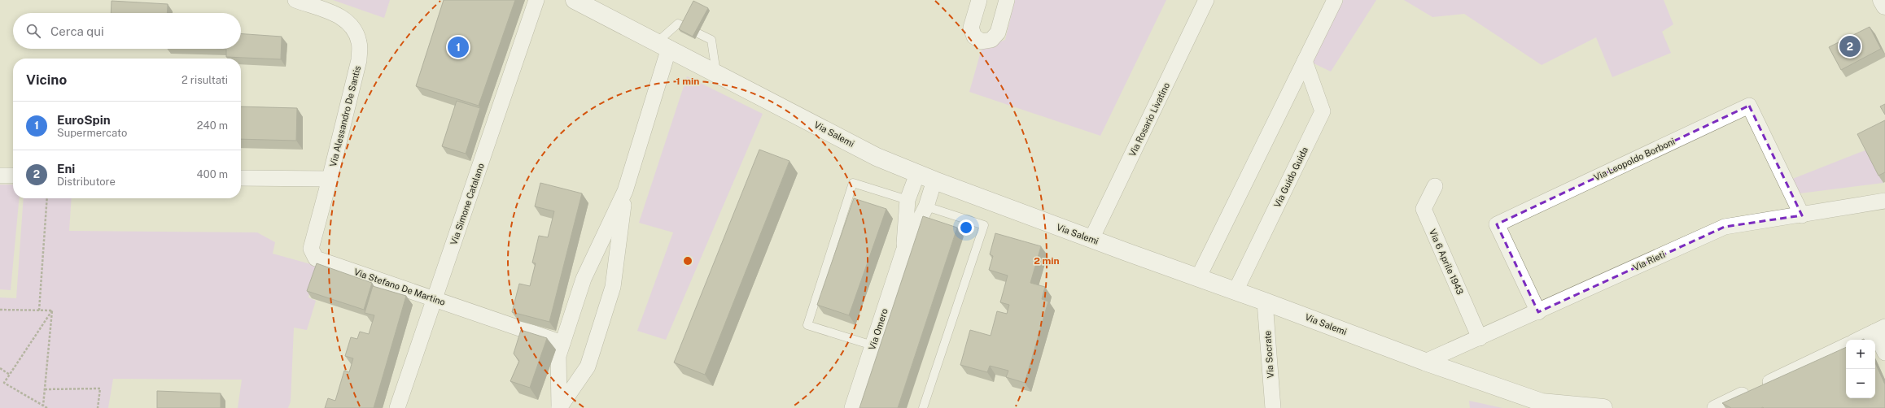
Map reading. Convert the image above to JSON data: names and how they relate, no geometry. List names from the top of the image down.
{
  "streets": {
    "street": [
      "Via Alessandro De Santis",
      "Via Rosario Livatino",
      "Via Salemi",
      "Via Leopoldo Borboni",
      "Via Guido Guida",
      "Via Simone Catalano",
      "Via Rieti",
      "Via 6 Aprile 1943",
      "Via Stefano De Martino",
      "Via Omero",
      "Via Socrate"
    ]
  },
  "crossings": [
    ["Via Alessandro De Santis", "Via Stefano De Martino"],
    ["Via Rosario Livatino", "Via Salemi"],
    ["Via Salemi", "Via Guido Guida"],
    ["Via Salemi", "Via Rieti"],
    ["Via Salemi", "Via Socrate"],
    ["Via Leopoldo Borboni", "Via Rieti"],
    ["Via Simone Catalano", "Via Stefano De Martino"],
    ["Via Rieti", "Via 6 Aprile 1943"]
  ],
  "page": {
    "search": "Cerca qui",
    "pins": ["2", "1"],
    "heading": ["Vicino", "2 risultati"],
    "list": [
      {
        "mark": "1",
        "name": "EuroSpin",
        "note": "Supermercato",
        "value": "240 m"
      },
      {
        "mark": "2",
        "name": "Eni",
        "note": "Distributore",
        "value": "400 m"
      }
    ],
    "map_buttons": ["+", "−"]
  },
  "rings": ["1 min", "2 min"]
}
